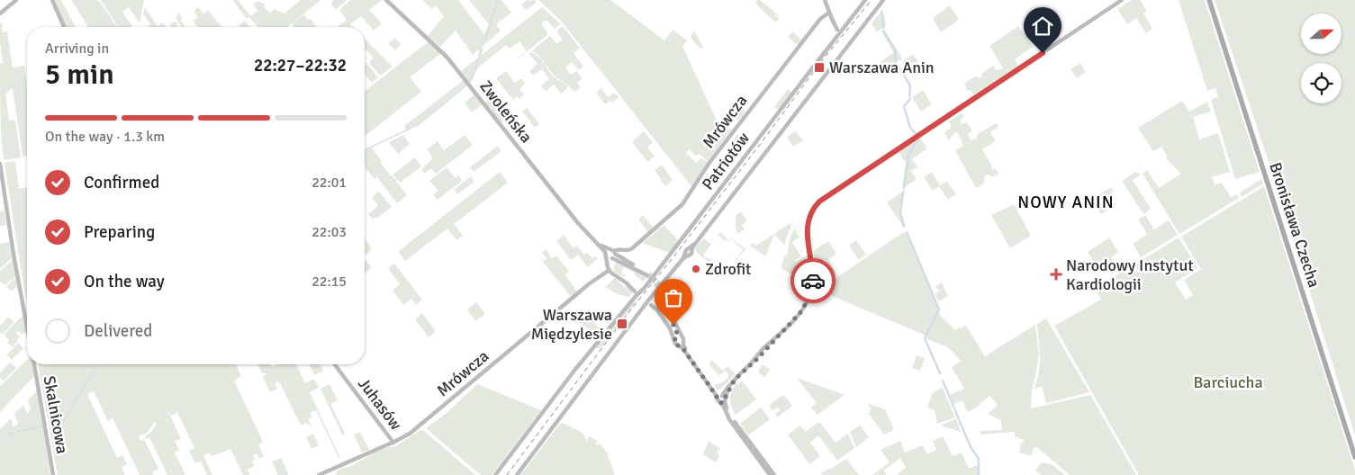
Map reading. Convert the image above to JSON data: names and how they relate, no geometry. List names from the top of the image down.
{
  "streets": {
    "main road": ["Bronisława Czecha"],
    "street": [
      "Zwoleńska",
      "Mrówcza",
      "Patriotów",
      "Juhasów",
      "Skalnicowa"
    ]
  },
  "crossings": [
    ["Zwoleńska", "Mrówcza"],
    ["Mrówcza", "Juhasów"]
  ],
  "districts": ["NOWY ANIN"],
  "parks": ["Barciucha"],
  "places": {
    "transit": ["Warszawa Anin", "Warszawa Międzylesie"],
    "other": ["Zdrofit"],
    "health": ["Narodowy Instytut Kardiologii"]
  },
  "north": "right",
  "page": {
    "heading": ["5 min", "Arriving in", "22:27–22:32"],
    "bar": "On the way · 1.3 km",
    "list": [
      ["Confirmed", "22:01"],
      ["Preparing", "22:03"],
      ["On the way", "22:15"],
      "Delivered"
    ]
  }
}
